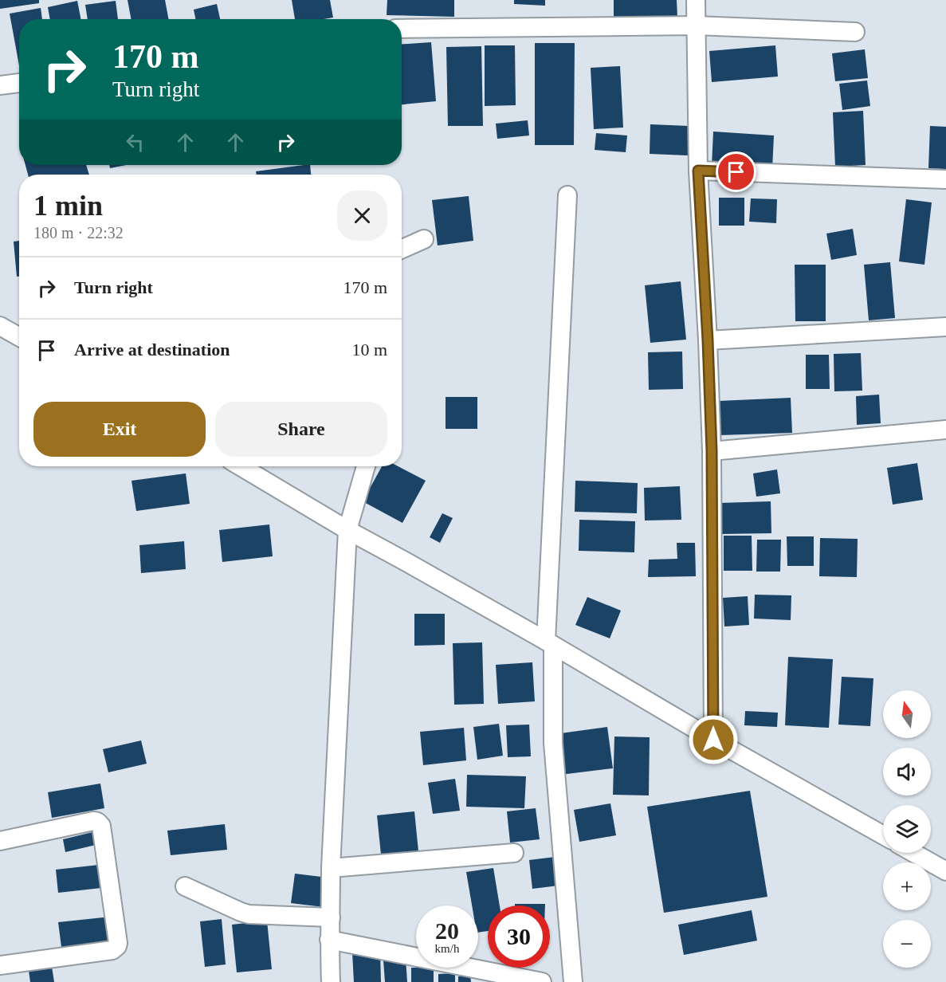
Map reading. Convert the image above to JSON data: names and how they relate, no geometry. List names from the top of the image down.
{
  "north": "top",
  "page": {
    "turn": ["170 m", "Turn right"],
    "heading": ["1 min", "180 m · 22:32"],
    "list": [
      {
        "name": "Turn right",
        "value": "170 m"
      },
      {
        "name": "Arrive at destination",
        "value": "10 m"
      }
    ],
    "buttons": ["Exit", "Share"],
    "map_buttons": ["+", "−"],
    "speed": "20 km/h",
    "limit": "30"
  }
}
